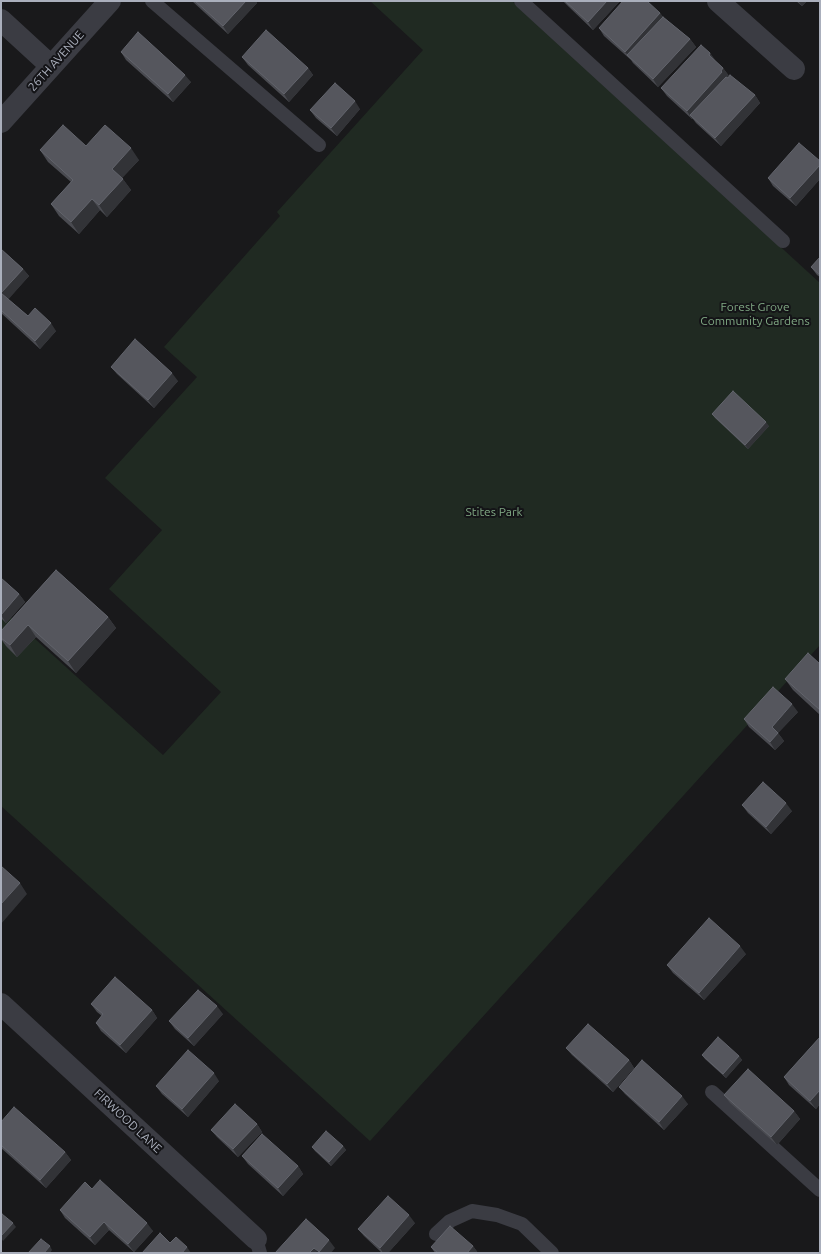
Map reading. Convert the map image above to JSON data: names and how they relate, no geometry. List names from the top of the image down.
{
  "streets": {
    "street": ["26TH AVENUE", "FIRWOOD LANE"]
  },
  "parks": ["Forest Grove Community Gardens", "Stites Park"]
}
